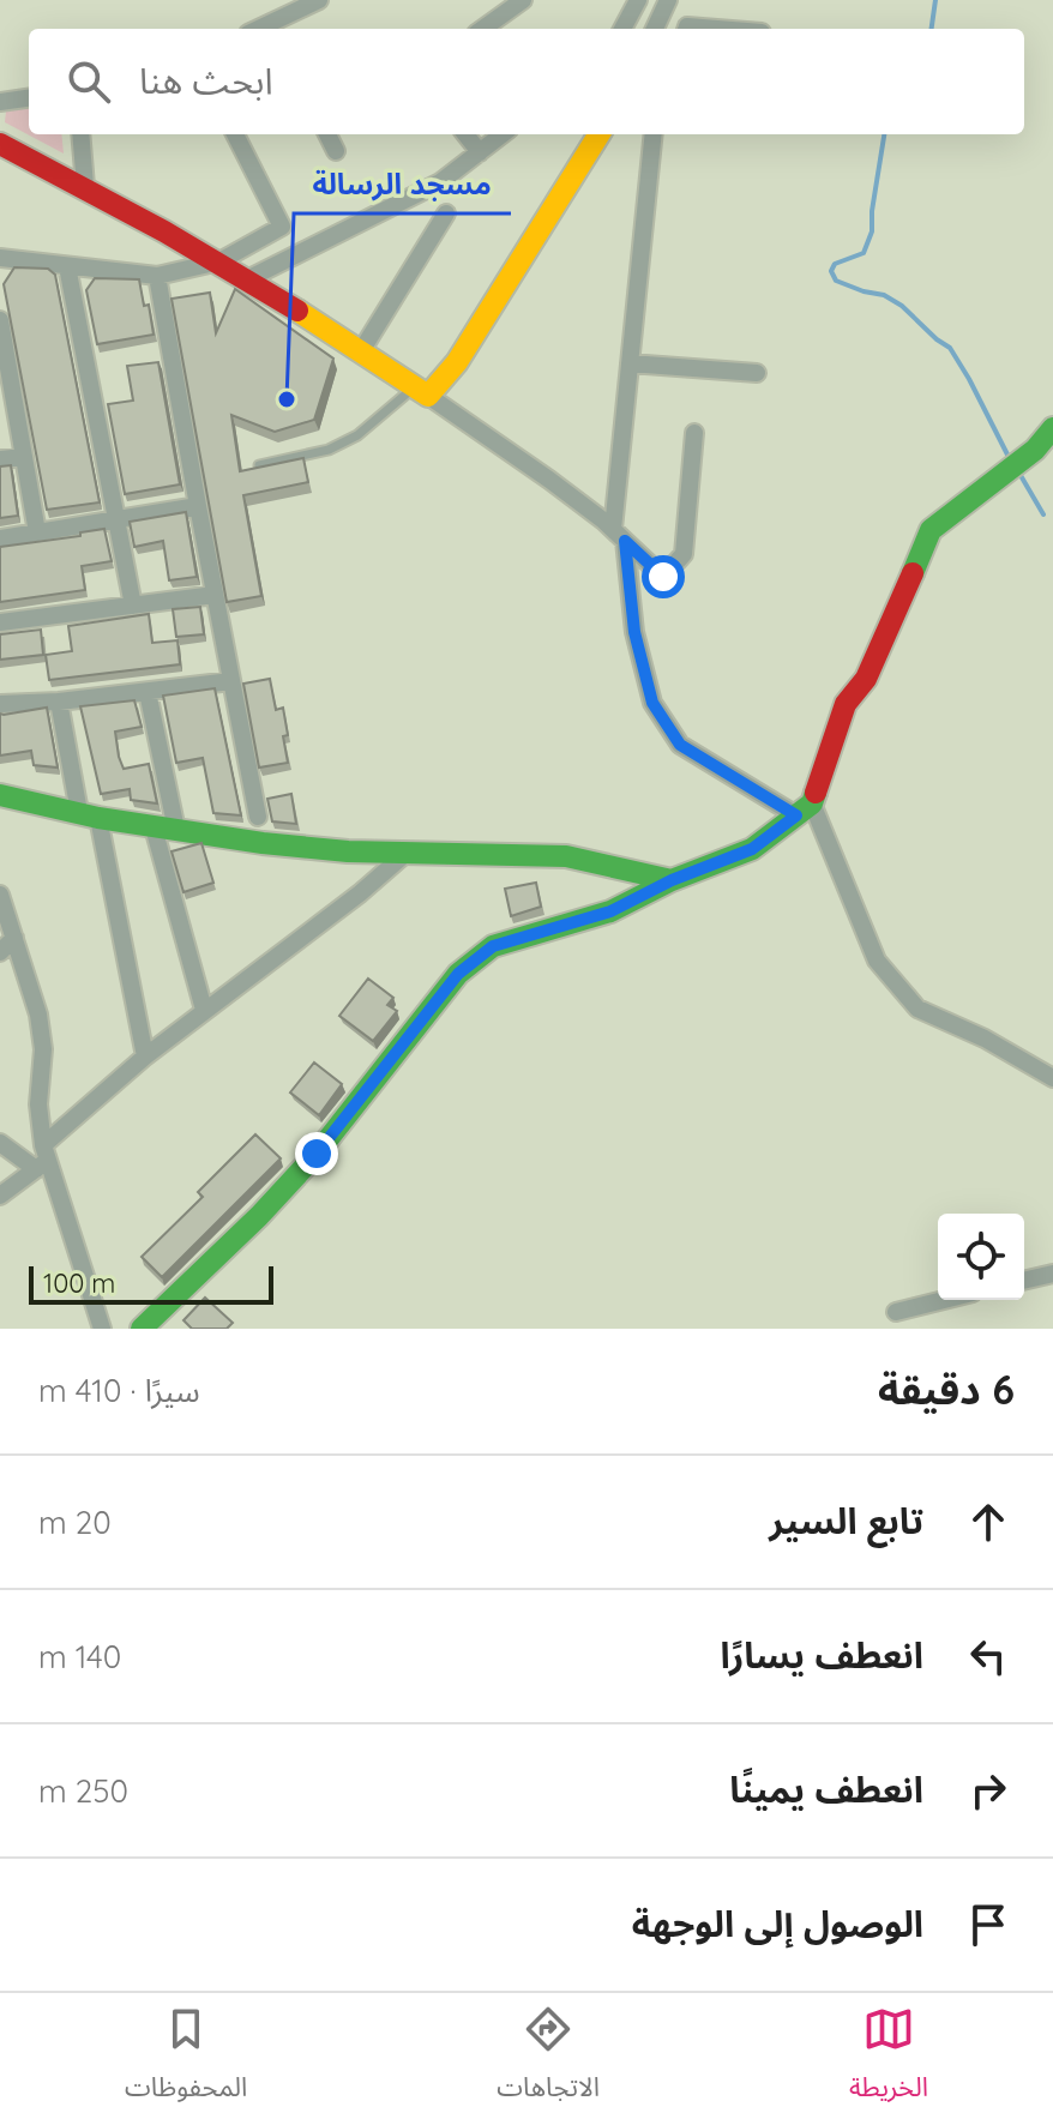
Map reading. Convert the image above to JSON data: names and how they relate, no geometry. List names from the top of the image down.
{
  "places": ["مسجد الرسالة"],
  "scale_bar": "100 m",
  "page": {
    "search": "ابحث هنا",
    "scale": "100 m",
    "heading": ["6 دقيقة", "سيرًا · 410 m"],
    "list": [
      ["تابع السير", "20 m"],
      ["انعطف يسارًا", "140 m"],
      ["انعطف يمينًا", "250 m"],
      "الوصول إلى الوجهة"
    ],
    "nav": ["الخريطة", "الاتجاهات", "المحفوظات"]
  }
}
